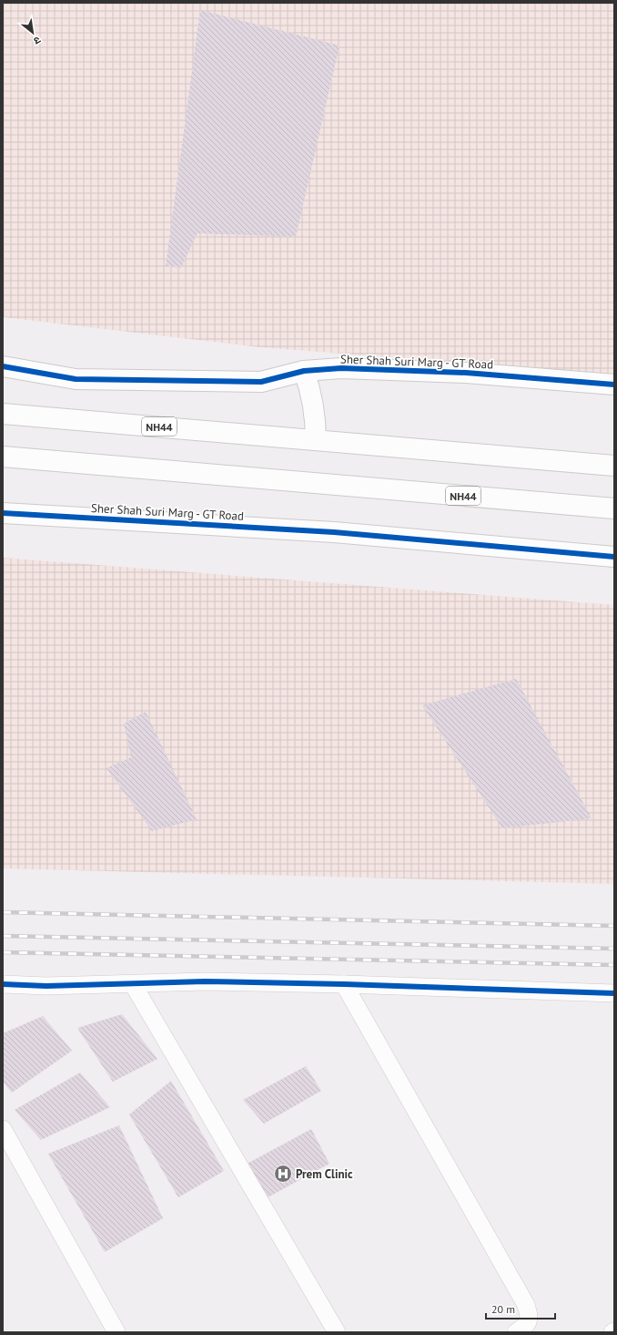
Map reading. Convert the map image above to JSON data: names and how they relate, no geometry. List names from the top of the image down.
{
  "streets": {
    "main road": ["Sher Shah Suri Marg - GT Road", "NH44"]
  },
  "places": {
    "hospital": ["Prem Clinic"]
  },
  "scale_bar": "20 m",
  "north": "bottom right"
}
